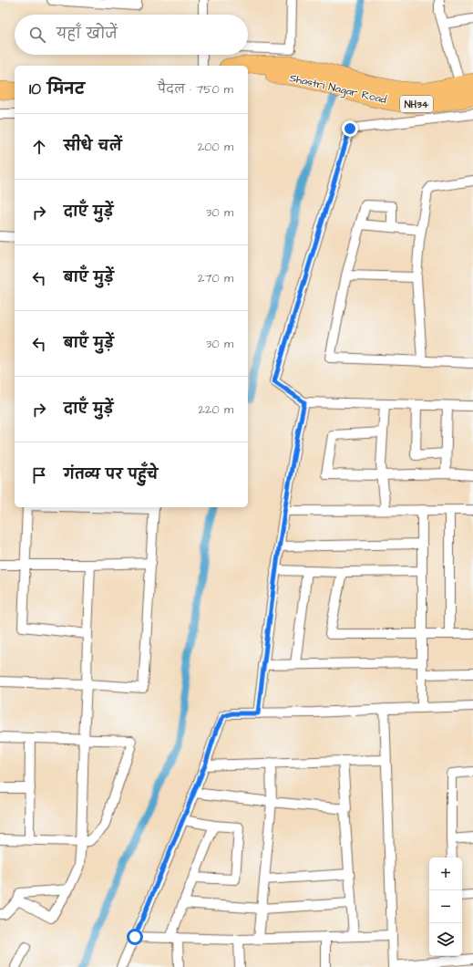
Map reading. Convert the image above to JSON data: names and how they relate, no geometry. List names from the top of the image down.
{
  "streets": {
    "highway": ["Shastri Nagar Road", "NH34"]
  },
  "crossings": [
    ["Shastri Nagar Road", "NH34"]
  ],
  "page": {
    "search": "यहाँ खोजें",
    "heading": ["10 मिनट", "पैदल · 750 m"],
    "list": [
      ["सीधे चलें", "200 m"],
      ["दाएँ मुड़ें", "30 m"],
      ["बाएँ मुड़ें", "270 m"],
      ["बाएँ मुड़ें", "30 m"],
      ["दाएँ मुड़ें", "220 m"],
      "गंतव्य पर पहुँचे"
    ],
    "map_buttons": ["+", "−"]
  }
}
